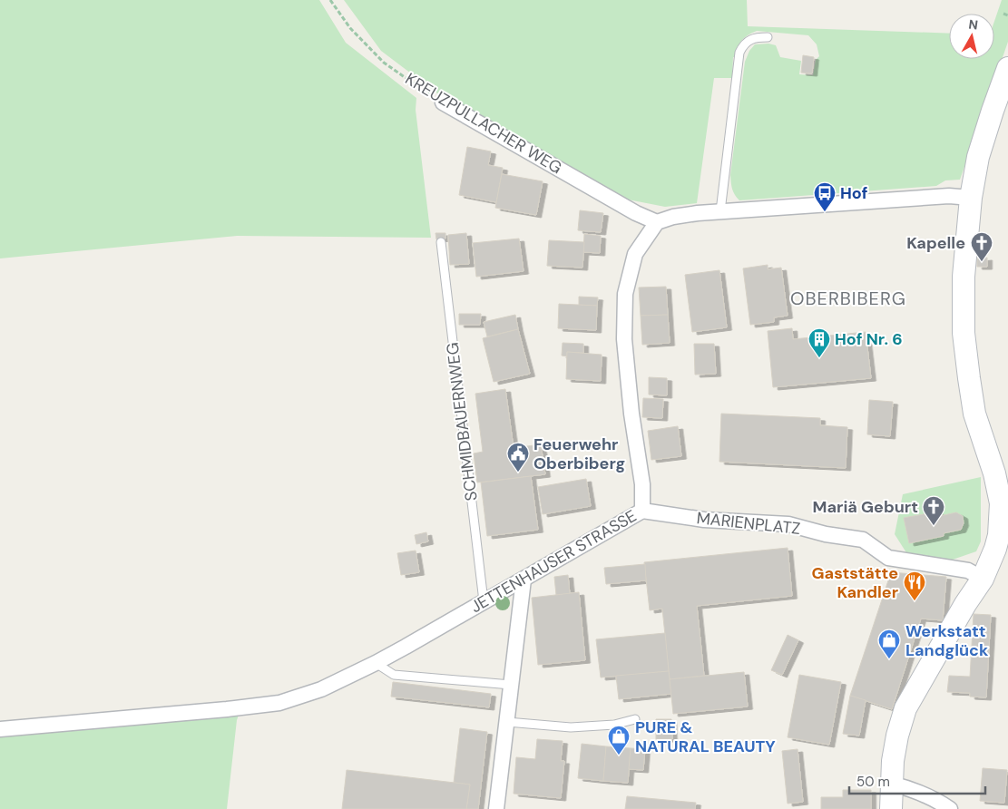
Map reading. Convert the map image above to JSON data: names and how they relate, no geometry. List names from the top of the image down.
{
  "streets": {
    "street": ["KREUZPULLACHER WEG", "MARIENPLATZ", "JETTENHAUSER STRASSE"],
    "lane": ["SCHMIDBAUERNWEG"]
  },
  "crossings": [
    ["KREUZPULLACHER WEG", "JETTENHAUSER STRASSE"],
    ["SCHMIDBAUERNWEG", "JETTENHAUSER STRASSE"],
    ["MARIENPLATZ", "JETTENHAUSER STRASSE"]
  ],
  "districts": ["OBERBIBERG"],
  "places": {
    "bus stop": ["Hof"],
    "church": ["Kapelle", "Mariä Geburt"],
    "building": ["Hof Nr. 6"],
    "public building": ["Feuerwehr Oberbiberg"],
    "restaurant": ["Gaststätte Kandler"],
    "shop": ["Werkstatt Landglück", "PURE & NATURAL BEAUTY"]
  },
  "scale_bar": "50 m",
  "north": "top"
}
